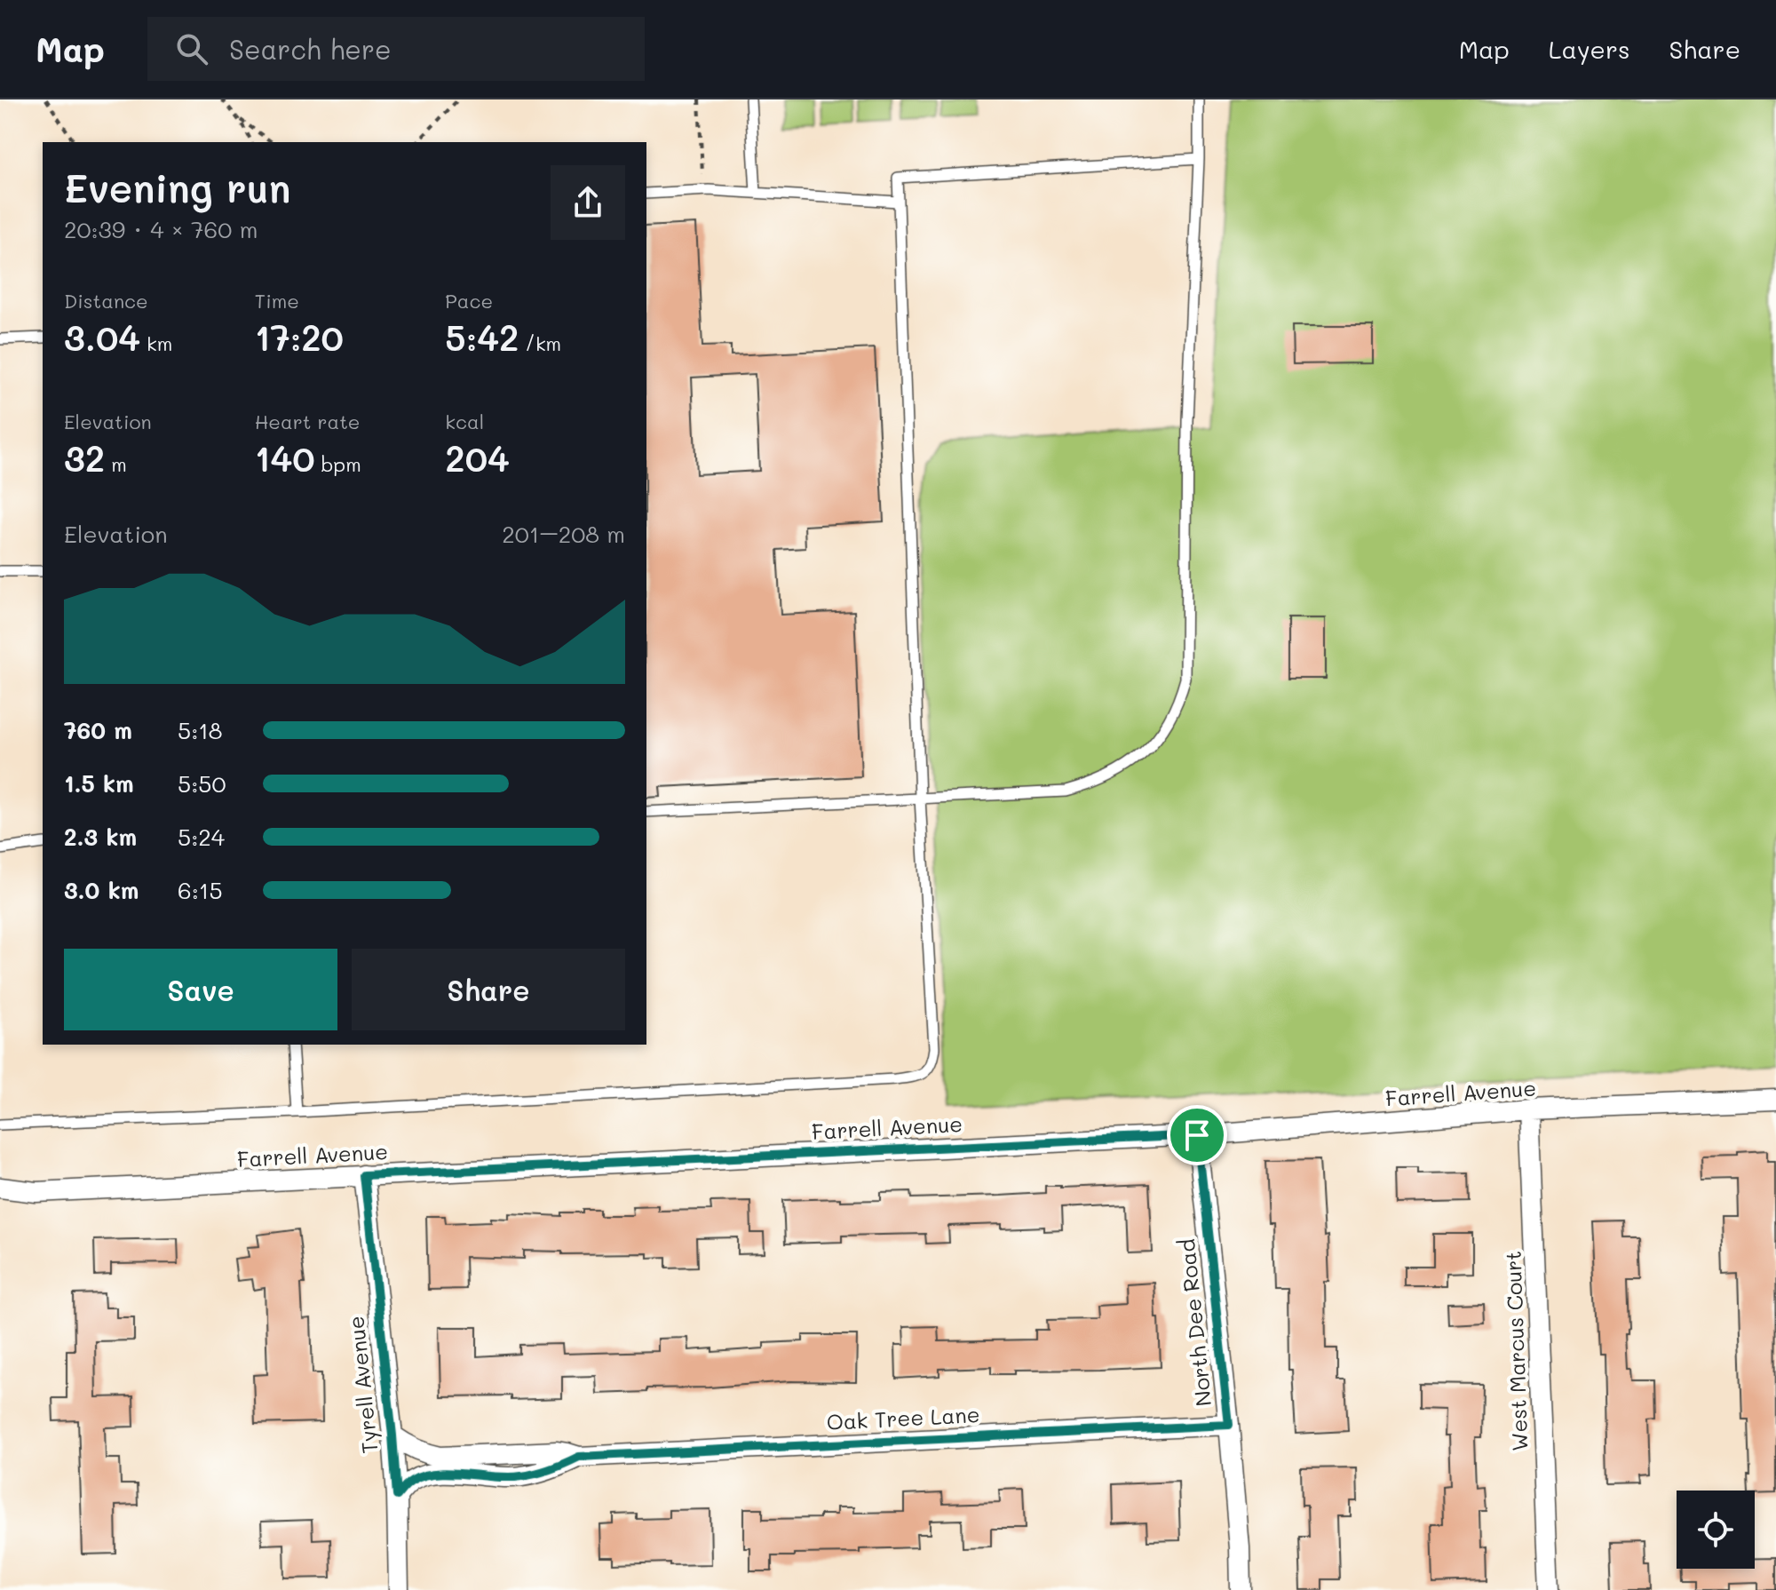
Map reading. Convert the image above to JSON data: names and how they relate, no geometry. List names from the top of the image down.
{
  "streets": {
    "street": [
      "Farrell Avenue",
      "North Dee Road",
      "West Marcus Court",
      "Tyrell Avenue",
      "Oak Tree Lane"
    ]
  },
  "crossings": [
    ["Farrell Avenue", "North Dee Road"],
    ["Farrell Avenue", "West Marcus Court"],
    ["Farrell Avenue", "Tyrell Avenue"],
    ["North Dee Road", "Oak Tree Lane"],
    ["Tyrell Avenue", "Oak Tree Lane"]
  ],
  "page": {
    "header": "Map",
    "search": "Search here",
    "nav": ["Map", "Layers", "Share"],
    "heading": ["Evening run", "20:39 · 4 × 760 m"],
    "stats": [
      ["Distance", "3.04 km"],
      ["Time", "17:20"],
      ["Pace", "5:42 /km"],
      ["Elevation", "32 m"],
      ["Heart rate", "140 bpm"],
      ["kcal", "204"]
    ],
    "chart": ["Elevation", "201–208 m"],
    "list": [
      {
        "name": "760 m",
        "note": "5:18"
      },
      {
        "name": "1.5 km",
        "note": "5:50"
      },
      {
        "name": "2.3 km",
        "note": "5:24"
      },
      {
        "name": "3.0 km",
        "note": "6:15"
      }
    ],
    "buttons": ["Save", "Share"]
  }
}
